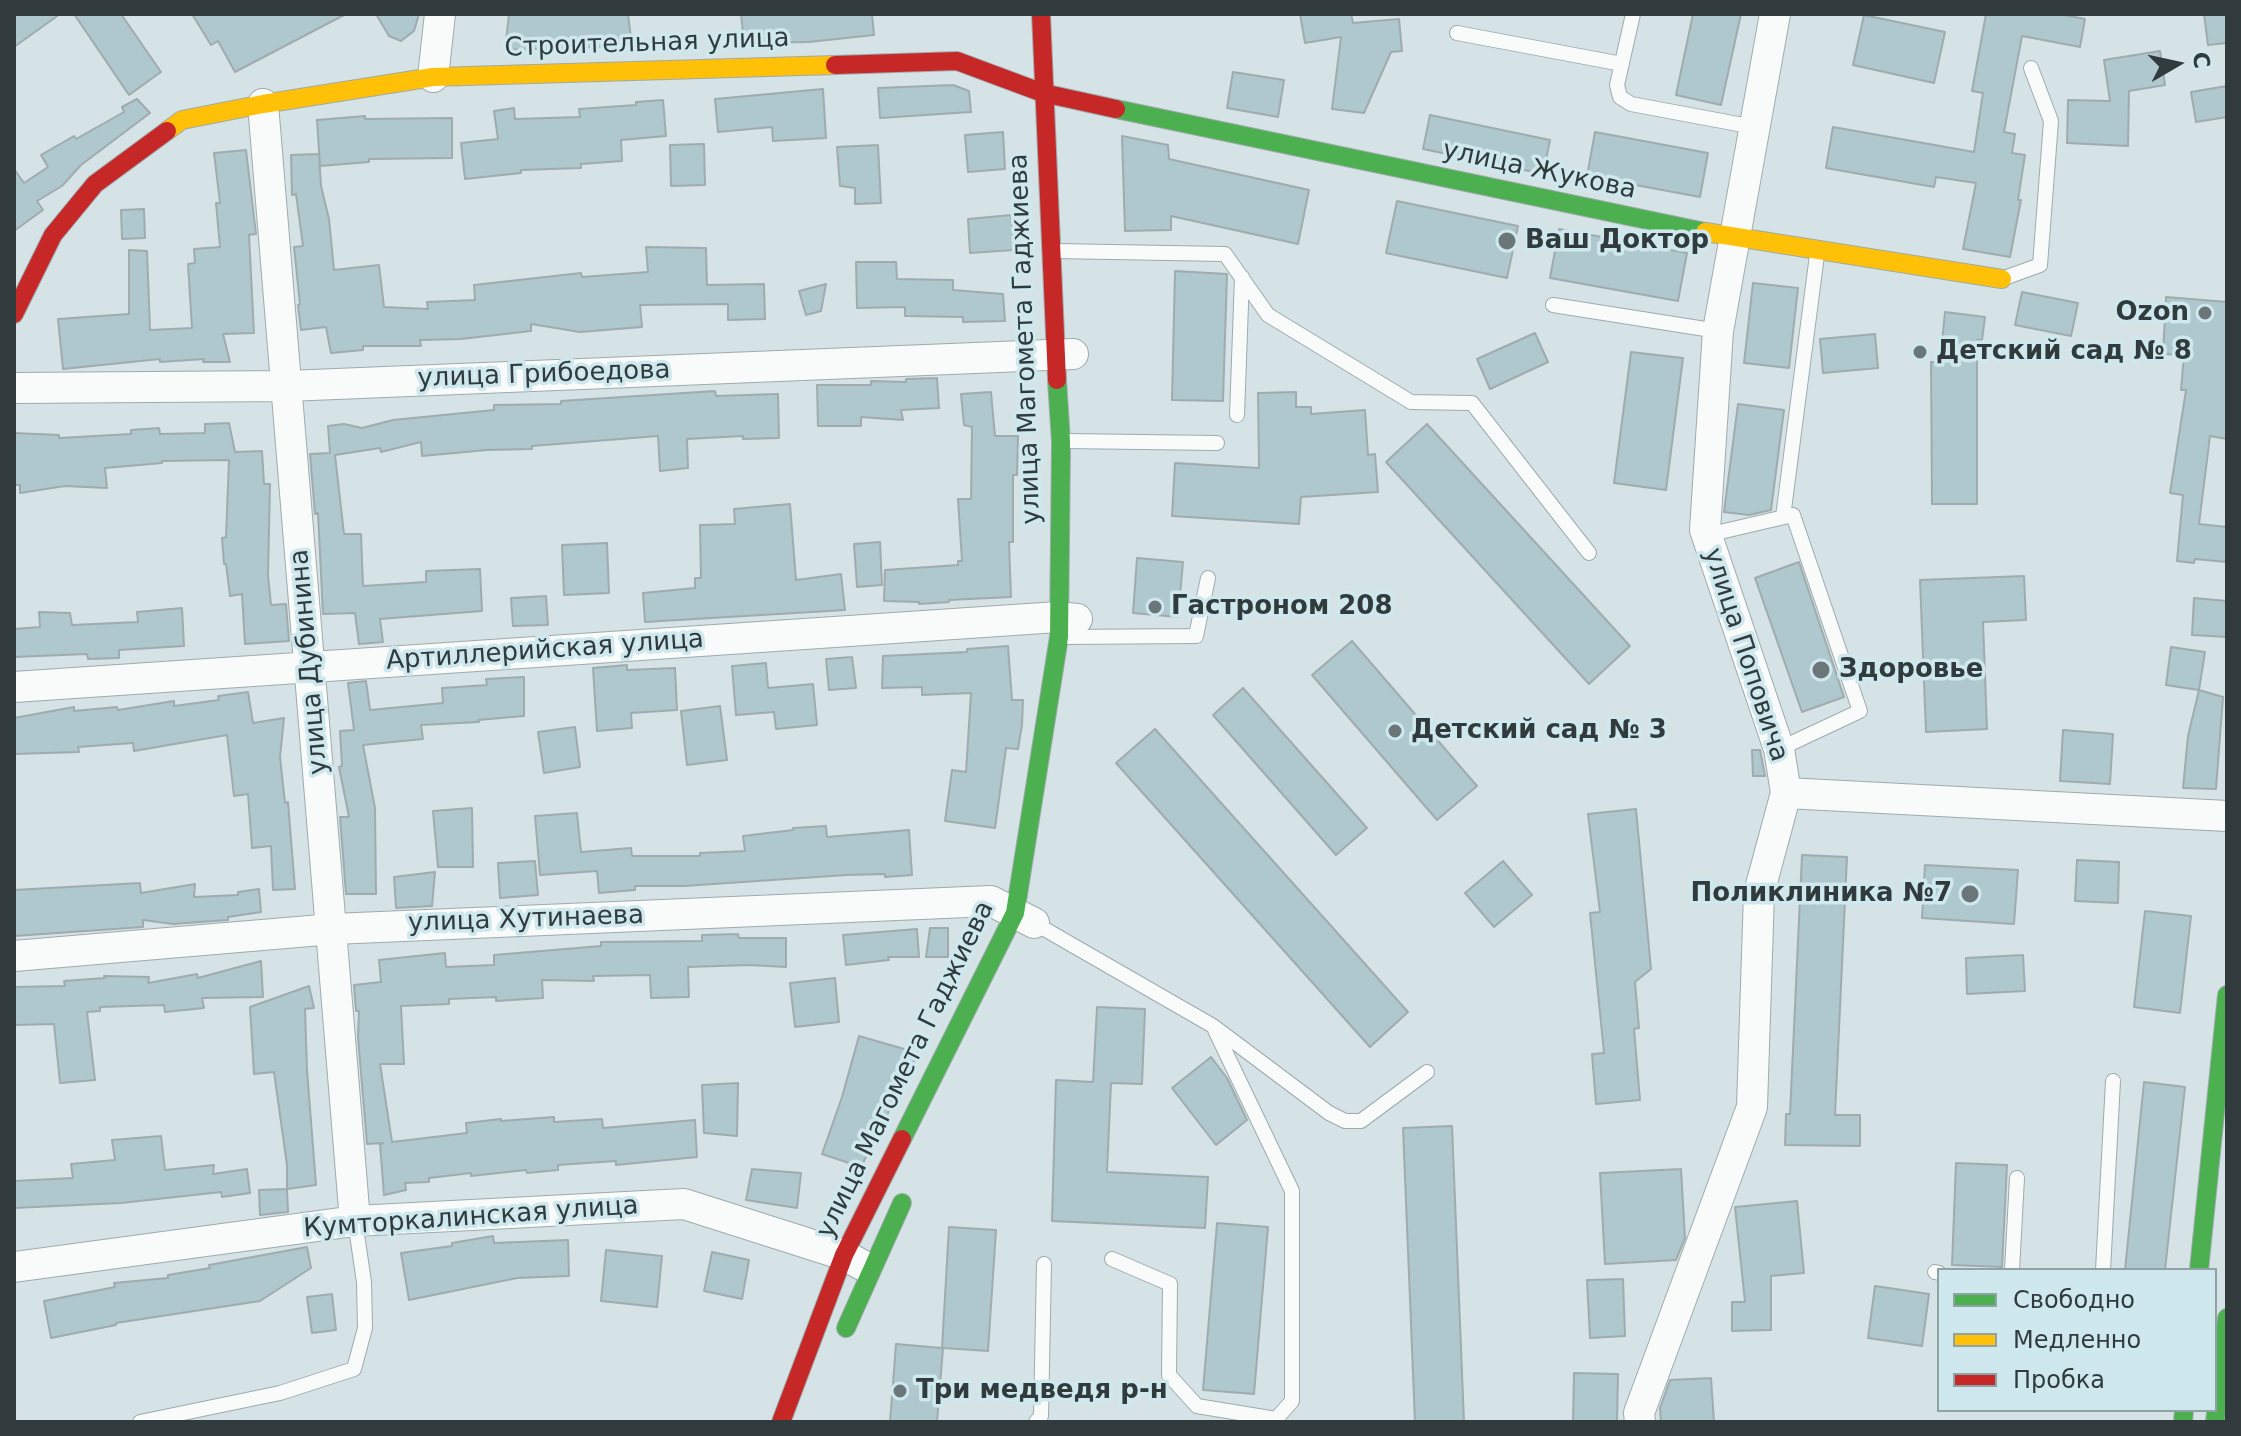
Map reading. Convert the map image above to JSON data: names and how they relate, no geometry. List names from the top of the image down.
{
  "streets": {
    "main road": ["Строительная улица", "улица Жукова", "улица Магомета Гаджиева"],
    "street": [
      "улица Грибоедова",
      "Артиллерийская улица",
      "улица Поповича",
      "улица Дубинина",
      "улица Хутинаева",
      "Кумторкалинская улица"
    ]
  },
  "crossings": [
    ["Строительная улица", "улица Жукова"],
    ["Строительная улица", "улица Магомета Гаджиева"],
    ["Строительная улица", "улица Дубинина"],
    ["улица Жукова", "улица Поповича"],
    ["улица Магомета Гаджиева", "улица Грибоедова"],
    ["улица Магомета Гаджиева", "Артиллерийская улица"],
    ["улица Магомета Гаджиева", "улица Хутинаева"],
    ["улица Магомета Гаджиева", "Кумторкалинская улица"],
    ["улица Грибоедова", "улица Дубинина"],
    ["Артиллерийская улица", "улица Дубинина"],
    ["улица Дубинина", "улица Хутинаева"],
    ["улица Дубинина", "Кумторкалинская улица"]
  ],
  "places": [
    "Ваш Доктор",
    "Ozon",
    "Детский сад № 8",
    "Гастроном 208",
    "Здоровье",
    "Детский сад № 3",
    "Поликлиника №7",
    "Три медведя р-н"
  ],
  "legend": ["Свободно", "Медленно", "Пробка"],
  "north": "right"
}
